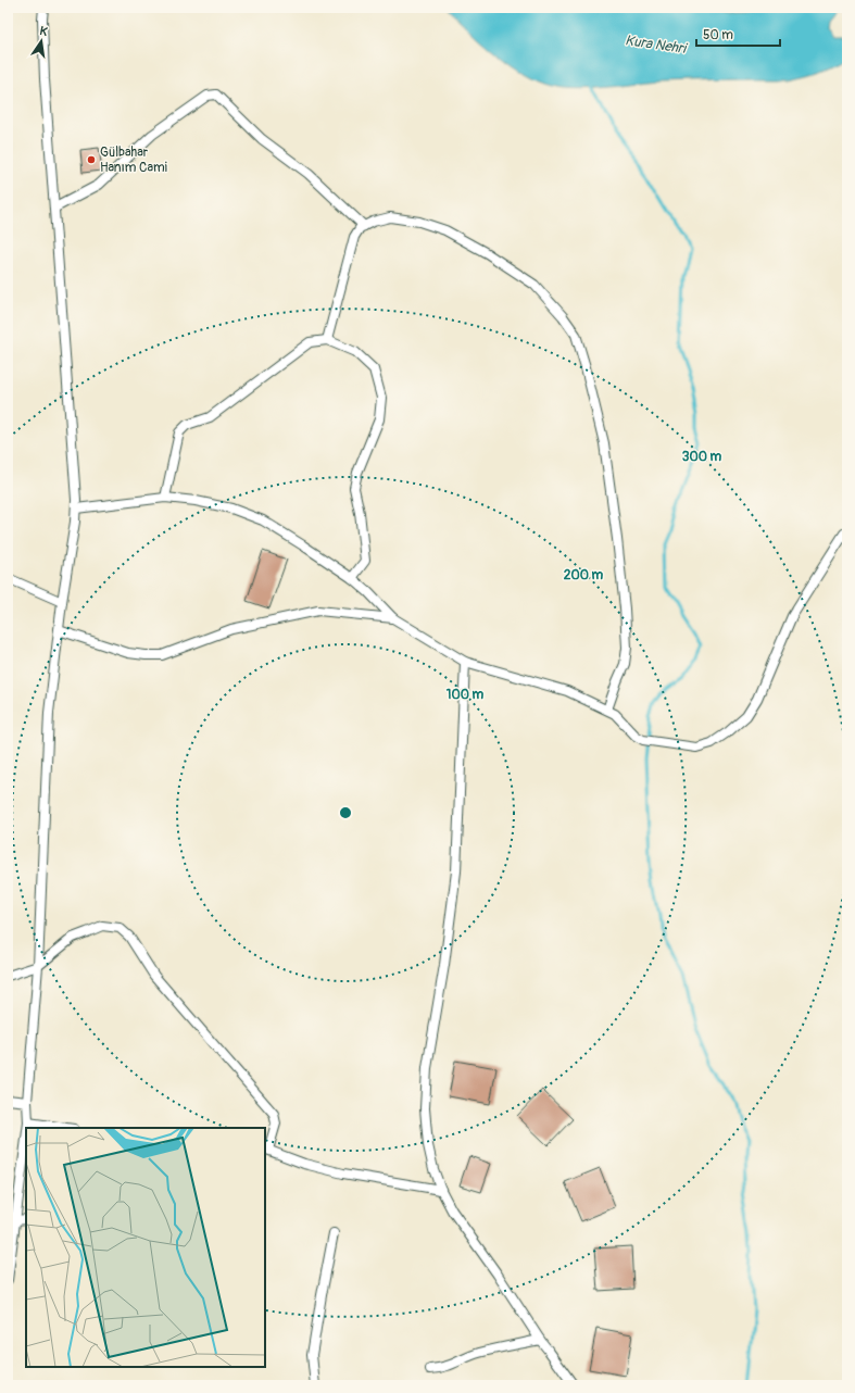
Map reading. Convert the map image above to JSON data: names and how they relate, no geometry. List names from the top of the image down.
{
  "water": ["Kura Nehri"],
  "places": ["Gülbahar Hanım Cami"],
  "scale_bar": "50 m",
  "north": "top",
  "rings": ["300 m", "200 m", "100 m"]
}
